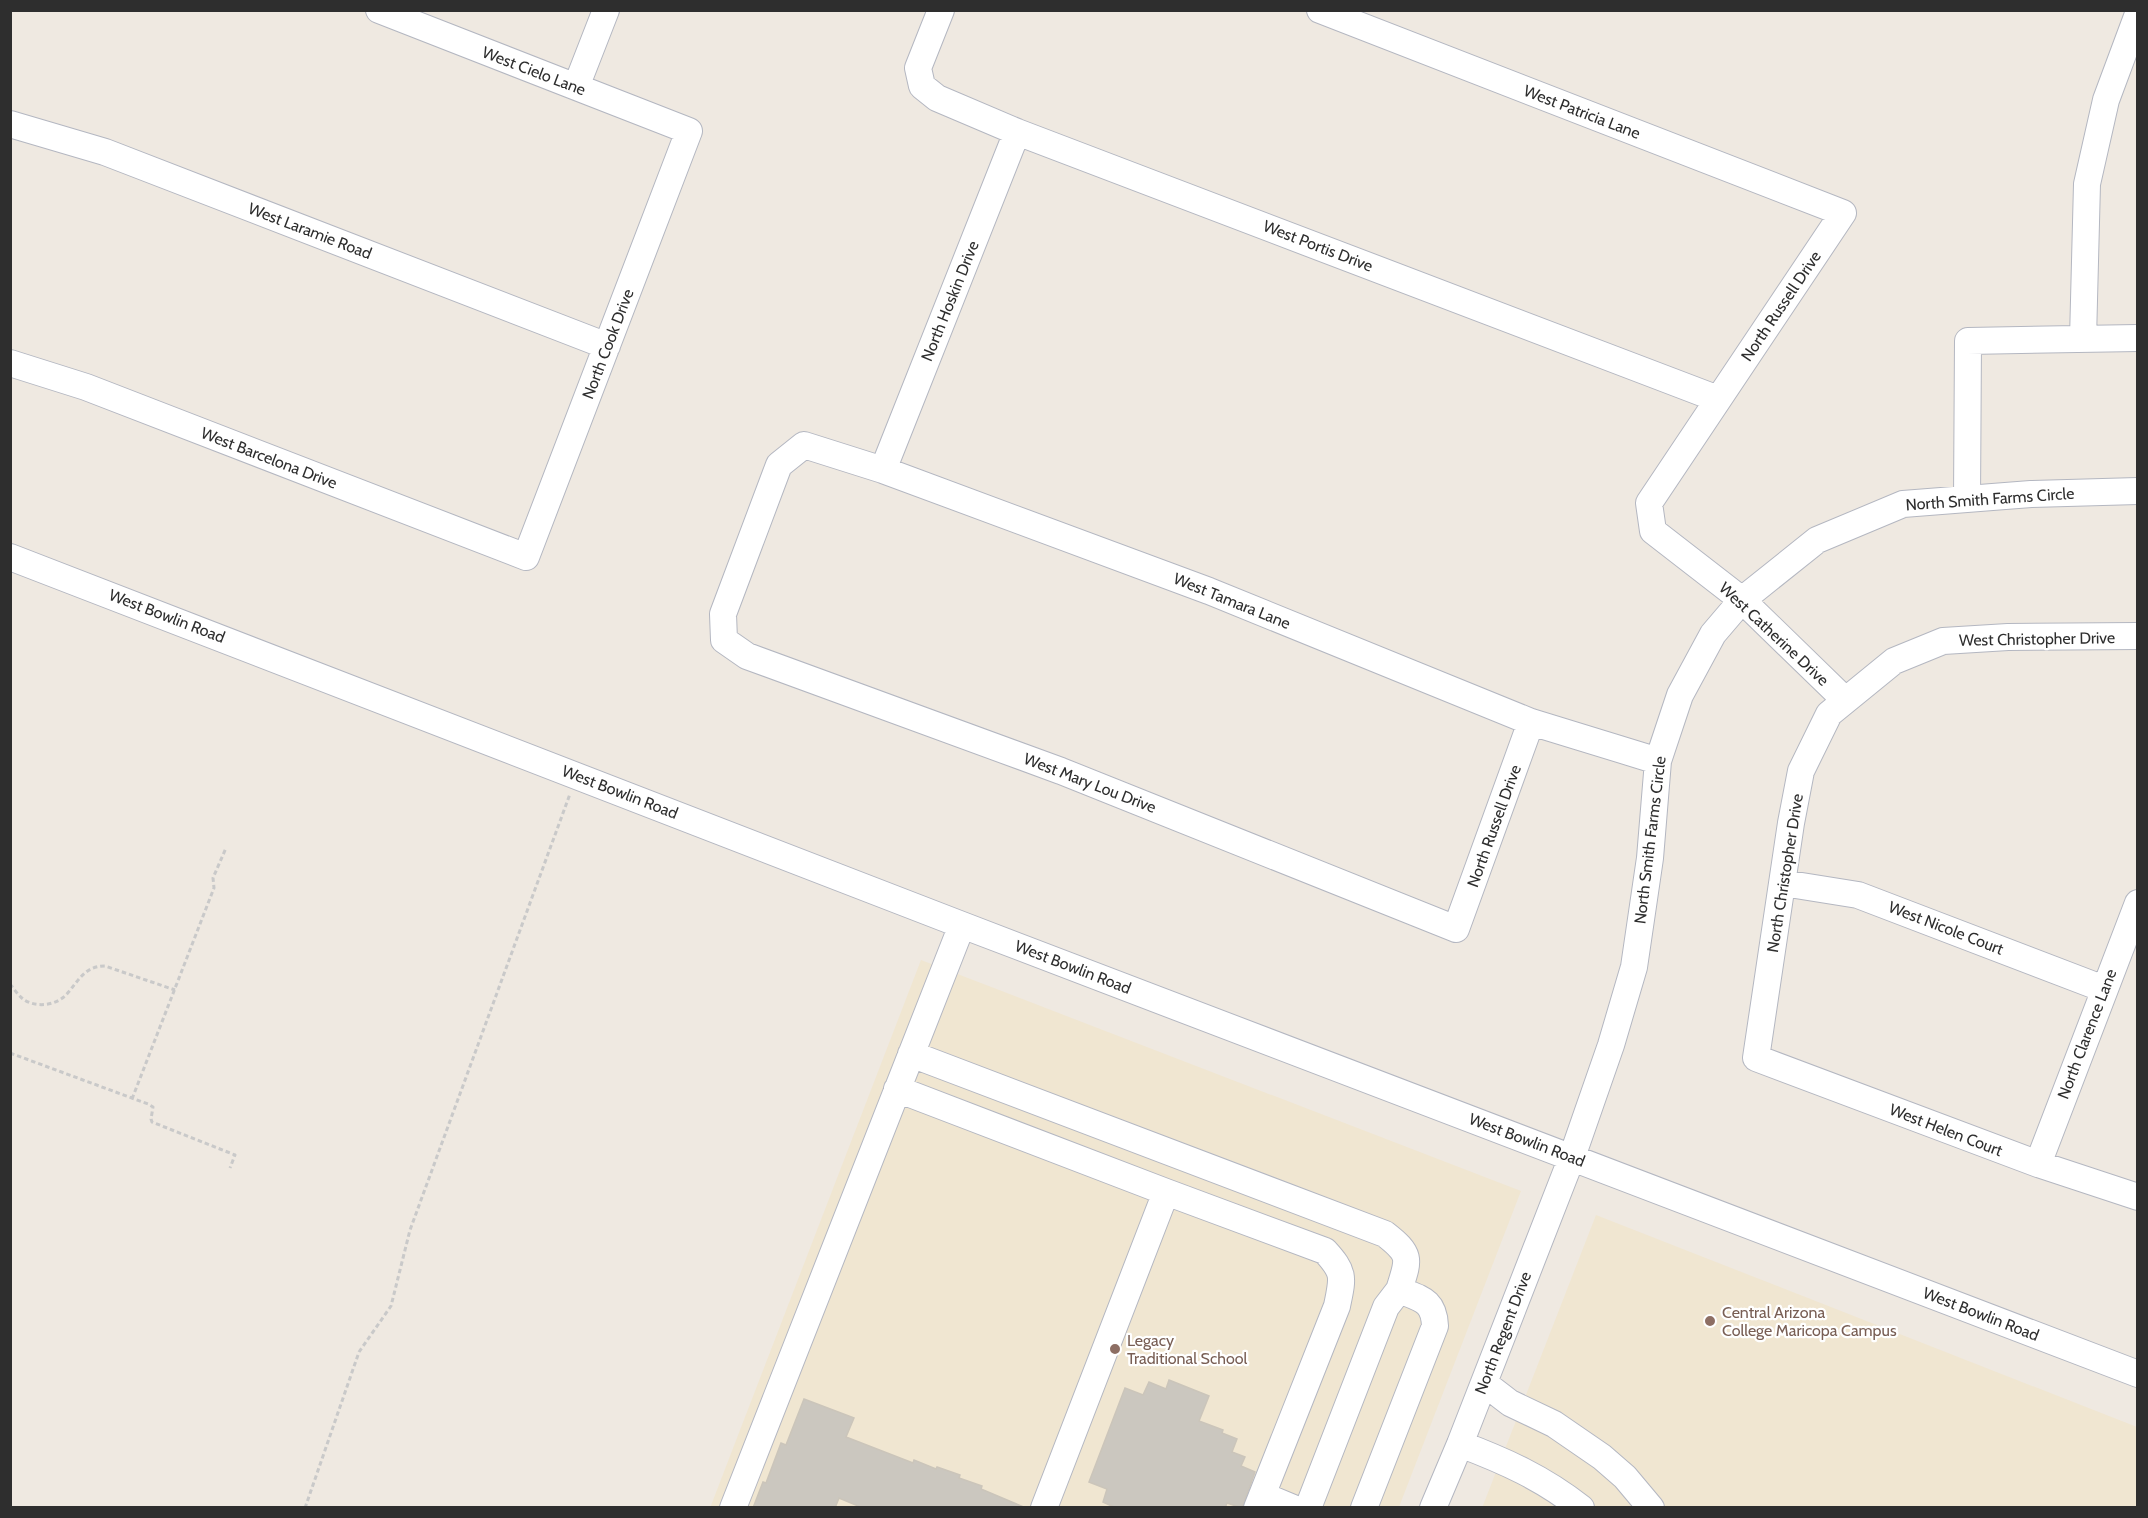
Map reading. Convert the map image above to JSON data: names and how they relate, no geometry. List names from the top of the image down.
{
  "streets": {
    "street": [
      "West Cielo Lane",
      "West Patricia Lane",
      "West Laramie Road",
      "West Portis Drive",
      "North Hoskin Drive",
      "North Russell Drive",
      "North Cook Drive",
      "West Barcelona Drive",
      "North Smith Farms Circle",
      "West Tamara Lane",
      "West Bowlin Road",
      "West Catherine Drive",
      "West Christopher Drive",
      "West Mary Lou Drive",
      "North Christopher Drive",
      "West Nicole Court",
      "North Clarence Lane",
      "West Helen Court",
      "North Regent Drive"
    ]
  },
  "crossings": [
    ["West Cielo Lane", "North Cook Drive"],
    ["West Patricia Lane", "North Russell Drive"],
    ["West Laramie Road", "North Cook Drive"],
    ["West Portis Drive", "North Hoskin Drive"],
    ["West Portis Drive", "North Russell Drive"],
    ["West Portis Drive", "West Catherine Drive"],
    ["North Hoskin Drive", "West Tamara Lane"],
    ["North Russell Drive", "West Tamara Lane"],
    ["North Russell Drive", "West Catherine Drive"],
    ["North Russell Drive", "West Mary Lou Drive"],
    ["North Cook Drive", "West Barcelona Drive"],
    ["North Smith Farms Circle", "West Tamara Lane"],
    ["North Smith Farms Circle", "West Bowlin Road"],
    ["North Smith Farms Circle", "West Catherine Drive"],
    ["North Smith Farms Circle", "North Regent Drive"],
    ["West Tamara Lane", "West Mary Lou Drive"],
    ["West Bowlin Road", "North Regent Drive"],
    ["West Catherine Drive", "West Christopher Drive"],
    ["West Catherine Drive", "North Christopher Drive"],
    ["West Christopher Drive", "North Christopher Drive"],
    ["North Christopher Drive", "West Nicole Court"],
    ["North Christopher Drive", "West Helen Court"],
    ["West Nicole Court", "North Clarence Lane"],
    ["North Clarence Lane", "West Helen Court"]
  ],
  "places": ["Central Arizona College Maricopa Campus", "Legacy Traditional School"]
}
